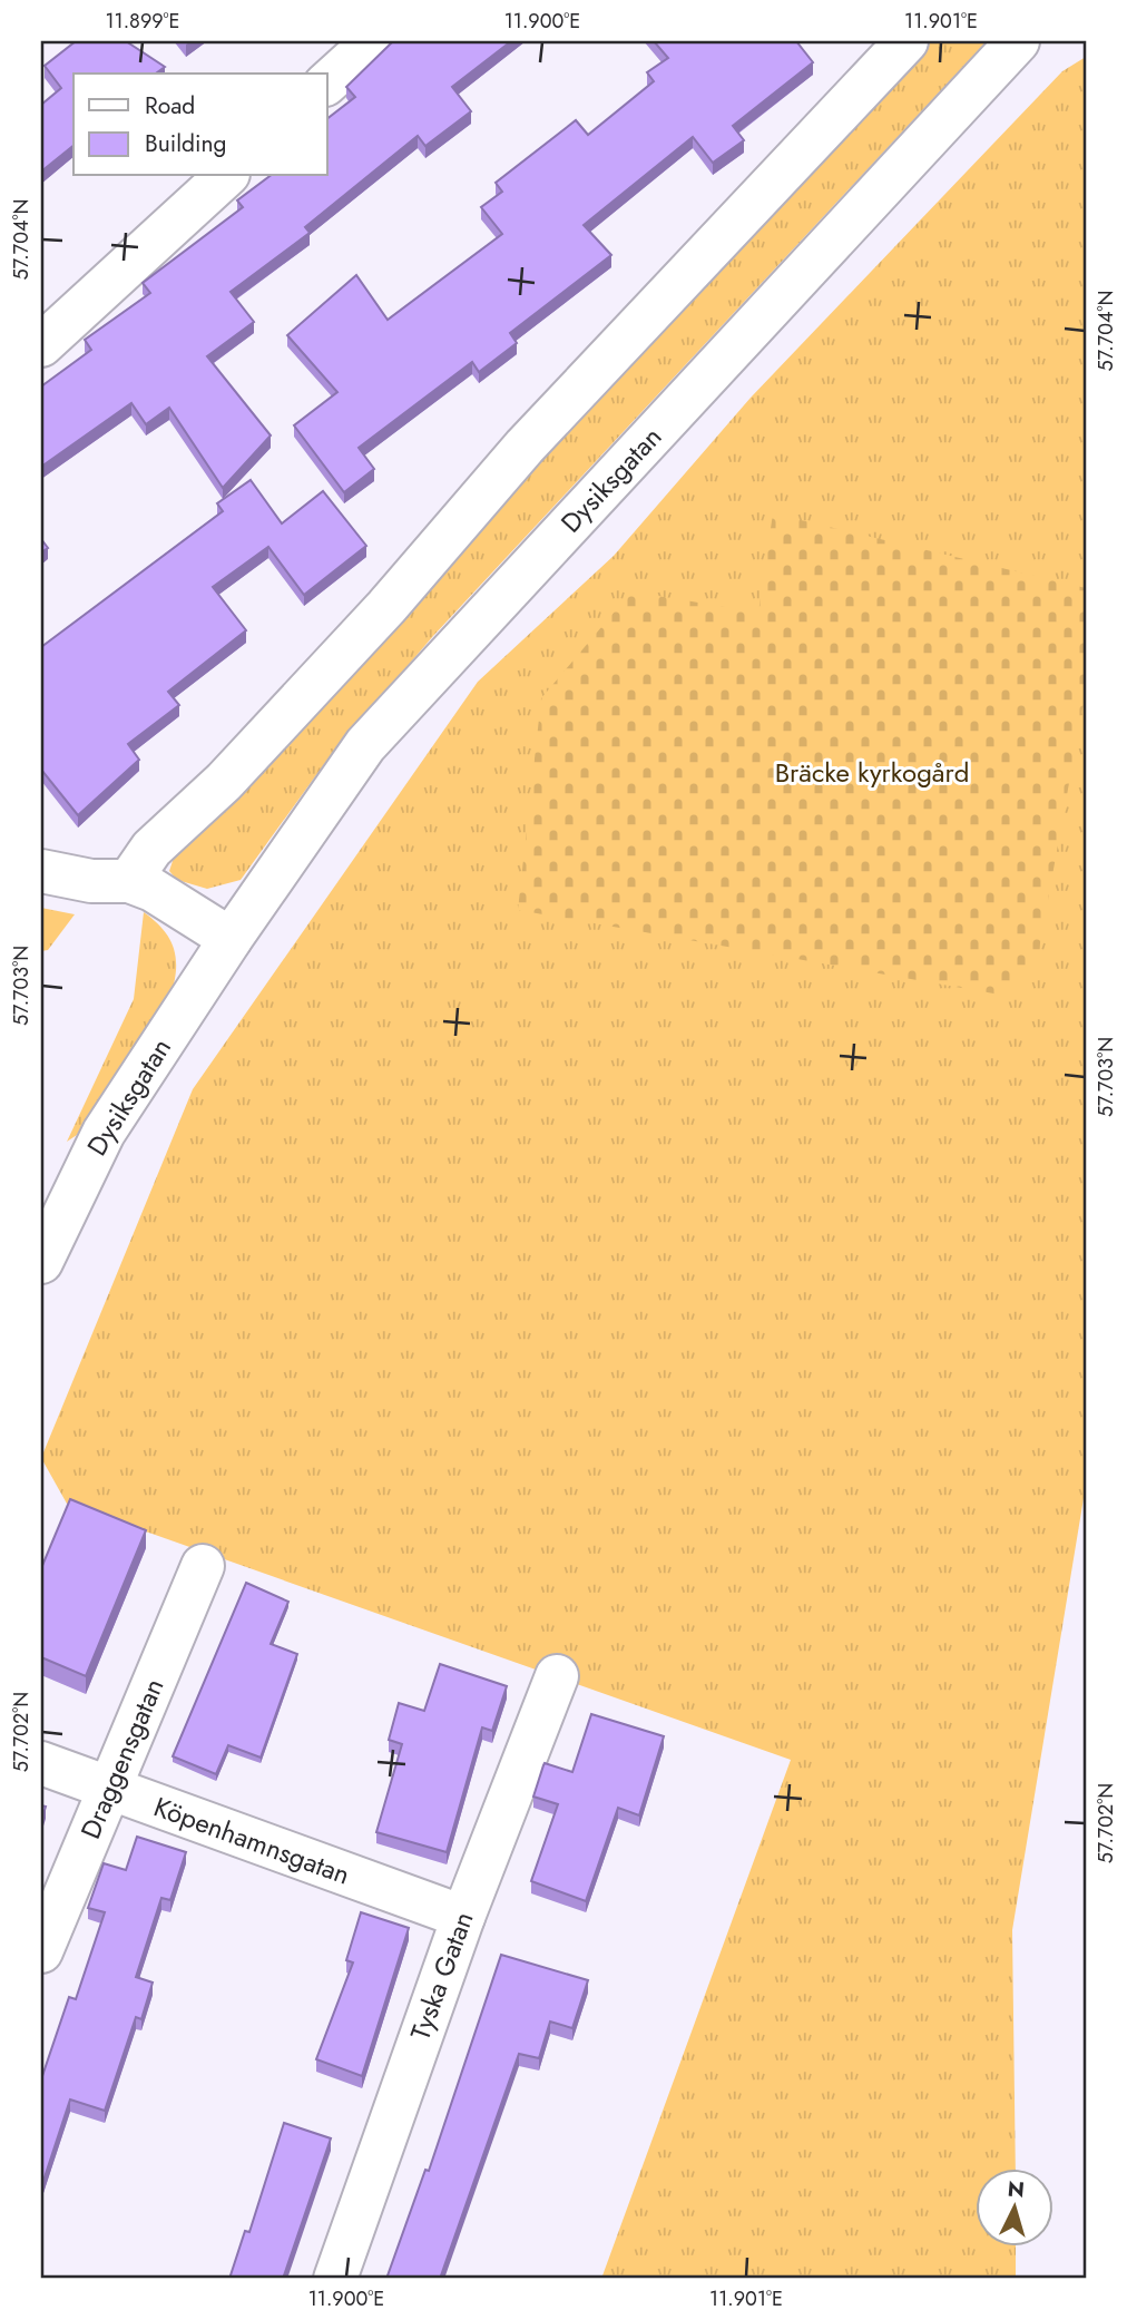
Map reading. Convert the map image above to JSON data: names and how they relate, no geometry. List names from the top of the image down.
{
  "streets": {
    "street": [
      "Dysiksgatan",
      "Draggensgatan",
      "Köpenhamnsgatan",
      "Tyska Gatan"
    ]
  },
  "crossings": [
    ["Draggensgatan", "Köpenhamnsgatan"],
    ["Köpenhamnsgatan", "Tyska Gatan"]
  ],
  "parks": ["Bräcke kyrkogård"],
  "legend": ["Road", "Building"],
  "north": "top",
  "coordinates": [
    "11.899°E",
    "11.900°E",
    "11.901°E",
    "57.704°N",
    "57.703°N",
    "57.702°N"
  ]
}
